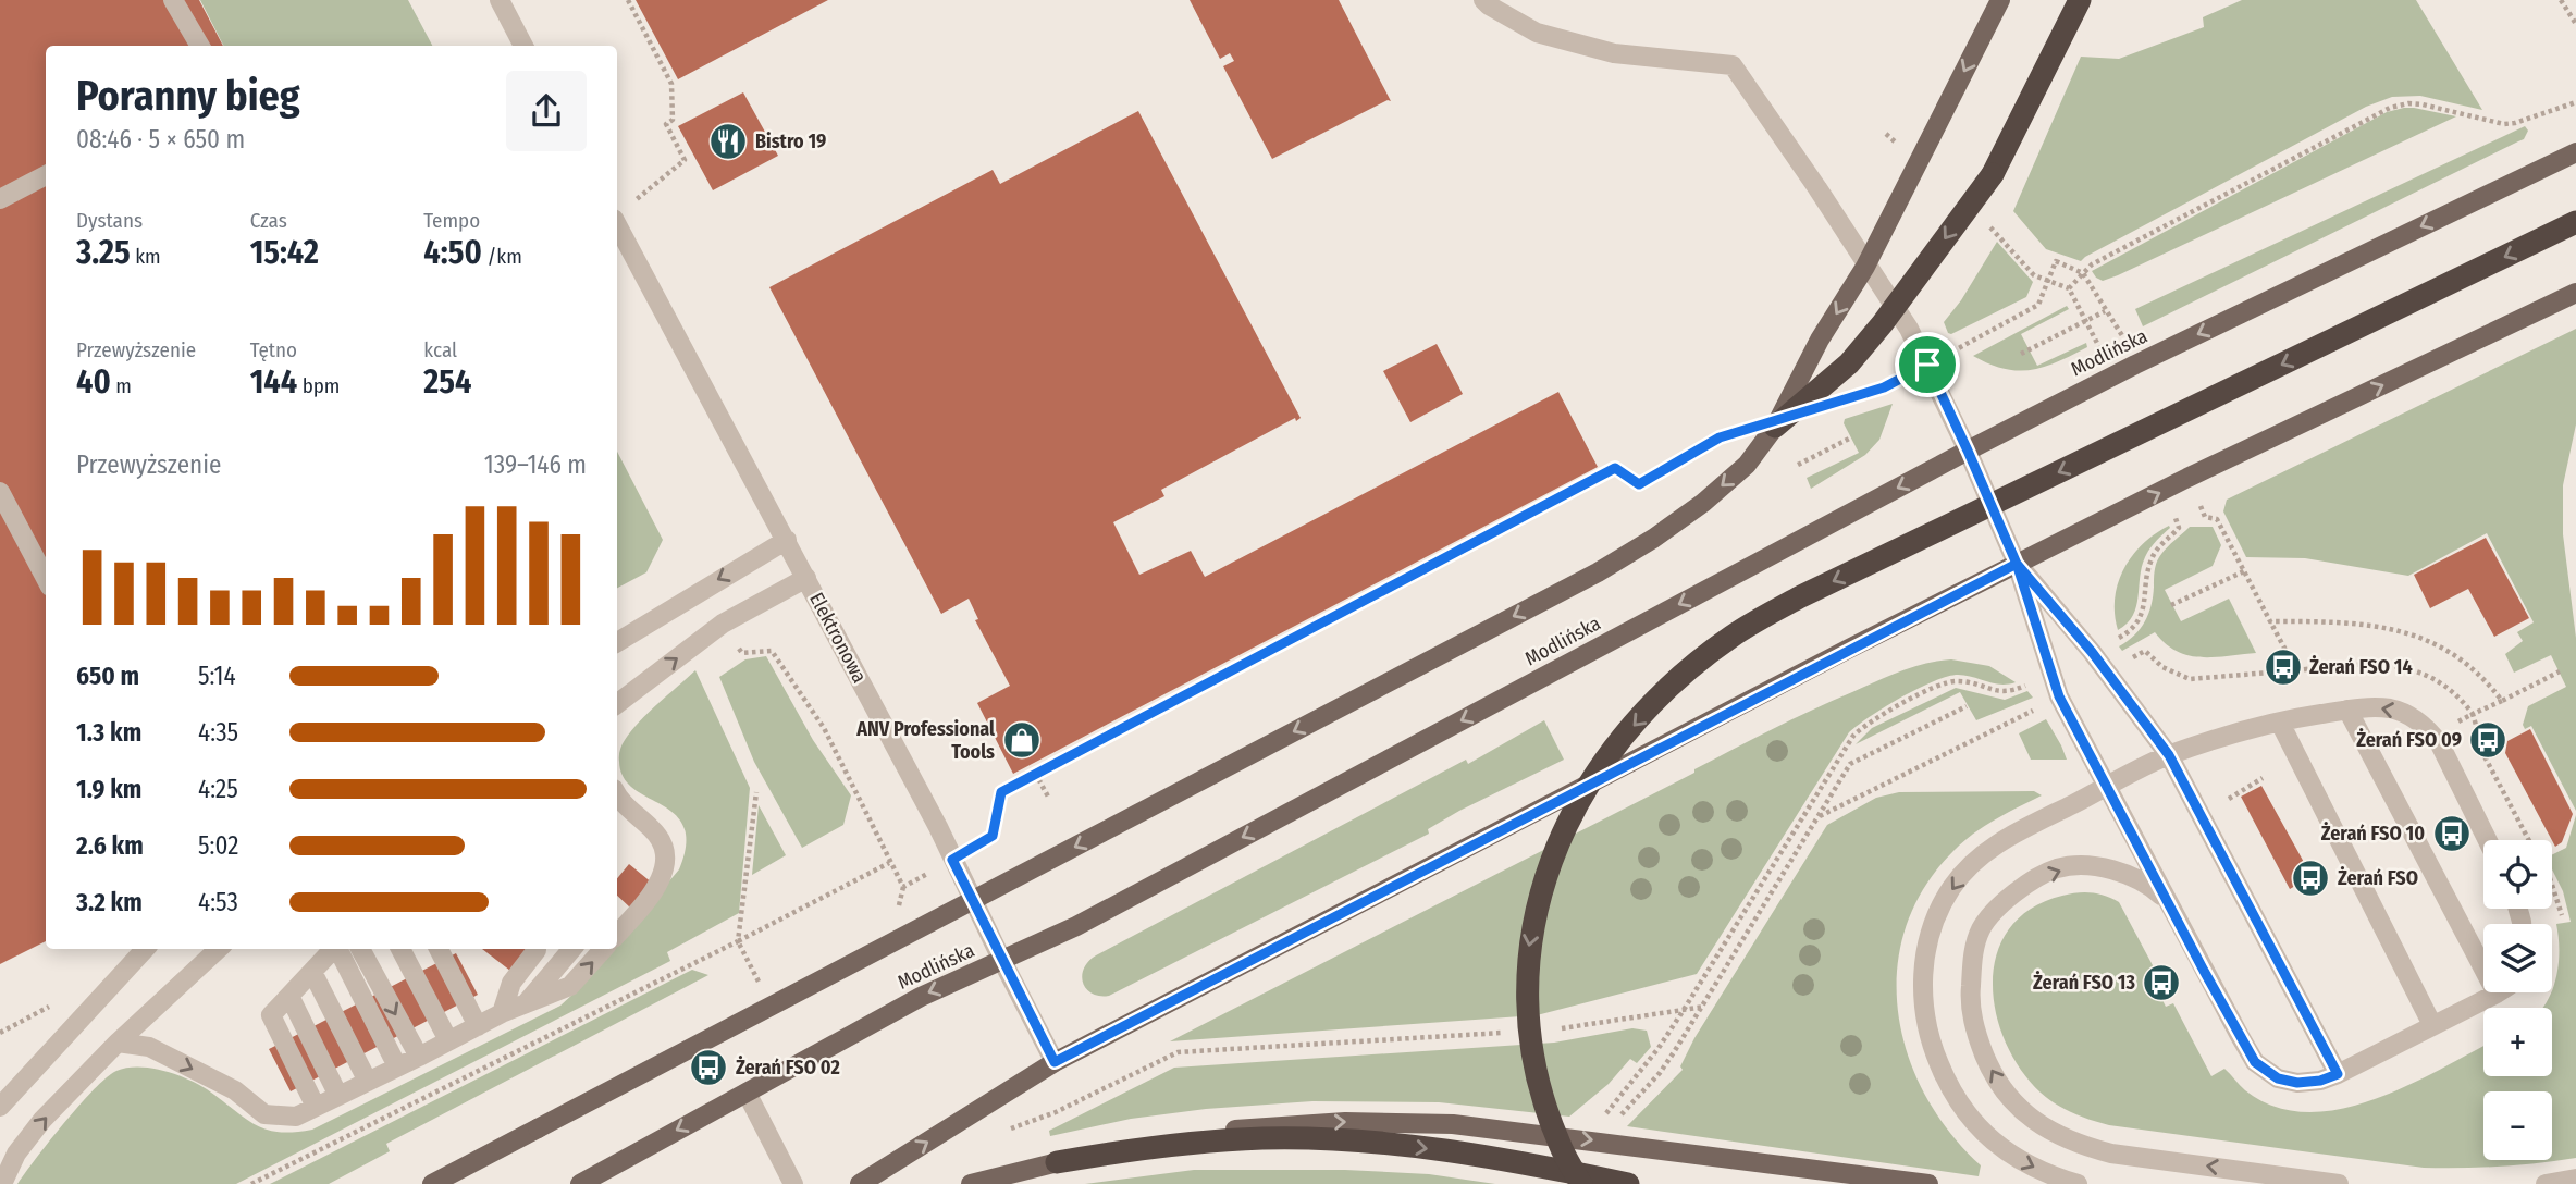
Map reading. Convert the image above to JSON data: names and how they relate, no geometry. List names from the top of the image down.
{
  "streets": {
    "main road": ["Modlińska"],
    "street": ["Elektronowa"]
  },
  "crossings": [
    ["Modlińska", "Elektronowa"]
  ],
  "places": {
    "restaurant": ["Bistro 19"],
    "bus stop": [
      "Żerań FSO 14",
      "Żerań FSO 09",
      "Żerań FSO 10",
      "Żerań FSO",
      "Żerań FSO 13",
      "Żerań FSO 02"
    ],
    "shop": ["ANV Professional Tools"]
  },
  "page": {
    "heading": ["Poranny bieg", "08:46 · 5 × 650 m"],
    "stats": [
      ["Dystans", "3.25 km"],
      ["Czas", "15:42"],
      ["Tempo", "4:50 /km"],
      ["Przewyższenie", "40 m"],
      ["Tętno", "144 bpm"],
      ["kcal", "254"]
    ],
    "chart": ["Przewyższenie", "139–146 m"],
    "list": [
      {
        "name": "650 m",
        "note": "5:14"
      },
      {
        "name": "1.3 km",
        "note": "4:35"
      },
      {
        "name": "1.9 km",
        "note": "4:25"
      },
      {
        "name": "2.6 km",
        "note": "5:02"
      },
      {
        "name": "3.2 km",
        "note": "4:53"
      }
    ],
    "map_buttons": ["+", "−"]
  }
}
